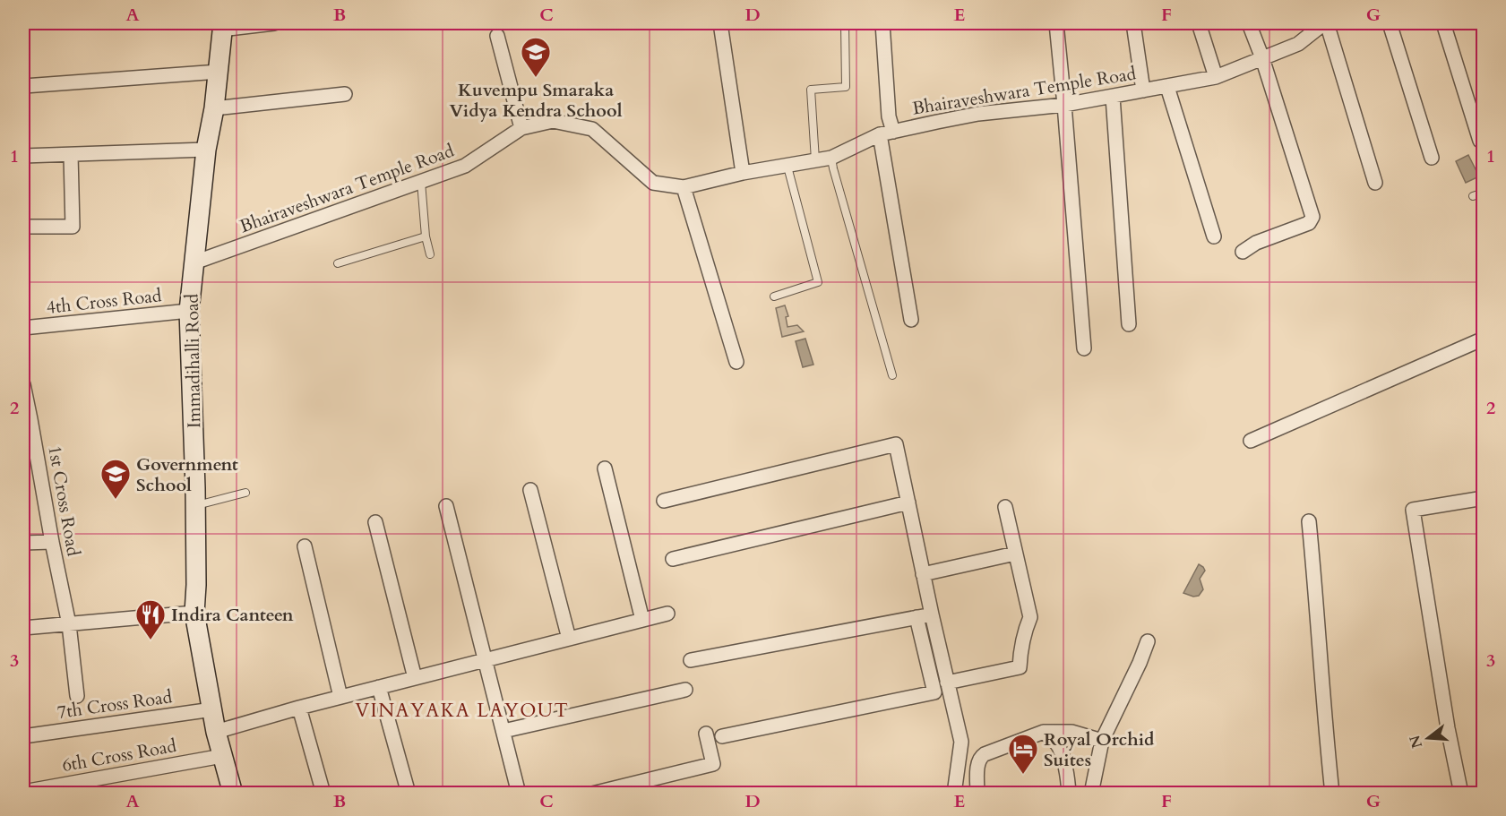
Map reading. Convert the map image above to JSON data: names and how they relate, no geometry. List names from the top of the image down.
{
  "streets": {
    "street": [
      "Bhairaveshwara Temple Road",
      "4th Cross Road",
      "Immadihalli Road",
      "1st Cross Road",
      "7th Cross Road",
      "6th Cross Road"
    ]
  },
  "crossings": [
    ["Bhairaveshwara Temple Road", "Immadihalli Road"],
    ["4th Cross Road", "Immadihalli Road"],
    ["Immadihalli Road", "7th Cross Road"],
    ["Immadihalli Road", "6th Cross Road"]
  ],
  "districts": ["VINAYAKA LAYOUT"],
  "places": {
    "school or university": ["Kuvempu Smaraka Vidya Kendra School", "Government School"],
    "restaurant": ["Indira Canteen"],
    "hotel": ["Royal Orchid Suites"]
  },
  "north": "left",
  "grid": {
    "columns": [
      "A",
      "B",
      "C",
      "D",
      "E",
      "F",
      "G"
    ],
    "rows": ["1", "2", "3"]
  }
}
